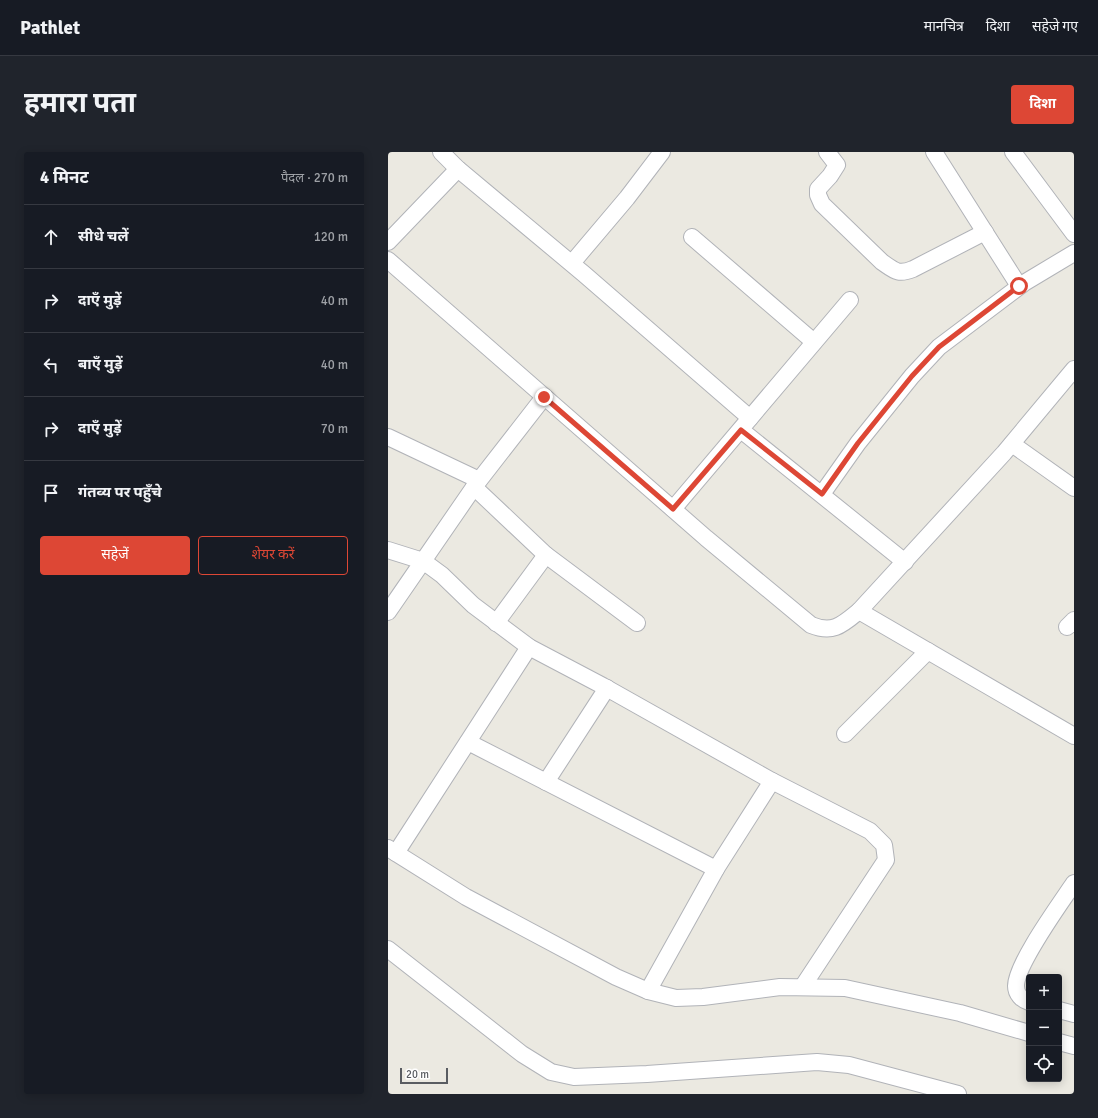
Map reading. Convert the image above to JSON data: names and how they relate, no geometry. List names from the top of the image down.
{
  "scale_bar": "20 m",
  "page": {
    "header": "Pathlet",
    "nav": ["मानचित्र", "दिशा", "सहेजे गए"],
    "buttons": [
      "दिशा",
      ["सहेजें", "शेयर करें"]
    ],
    "title": "हमारा पता",
    "heading": ["4 मिनट", "पैदल · 270 m"],
    "list": [
      ["सीधे चलें", "120 m"],
      ["दाएँ मुड़ें", "40 m"],
      ["बाएँ मुड़ें", "40 m"],
      ["दाएँ मुड़ें", "70 m"],
      "गंतव्य पर पहुँचे"
    ],
    "map_buttons": ["+", "−"],
    "scale": "20 m"
  }
}
